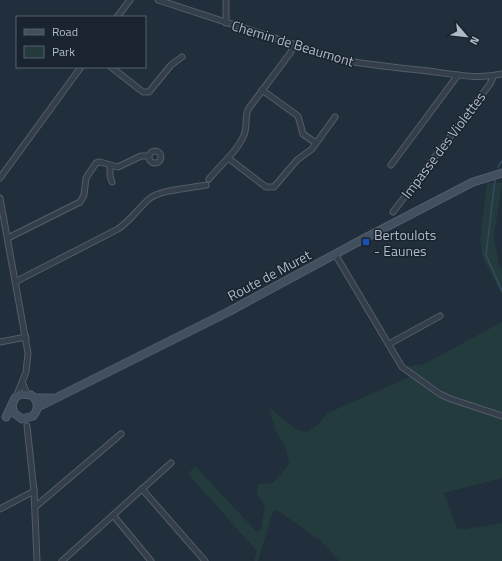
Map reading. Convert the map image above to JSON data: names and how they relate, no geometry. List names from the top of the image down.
{
  "streets": {
    "main road": ["Route de Muret"],
    "street": ["Chemin de Beaumont", "Impasse des Violettes"]
  },
  "crossings": [
    ["Chemin de Beaumont", "Impasse des Violettes"]
  ],
  "places": {
    "transit": ["Bertoulots - Eaunes"]
  },
  "legend": ["Road", "Park"],
  "north": "bottom right"
}
